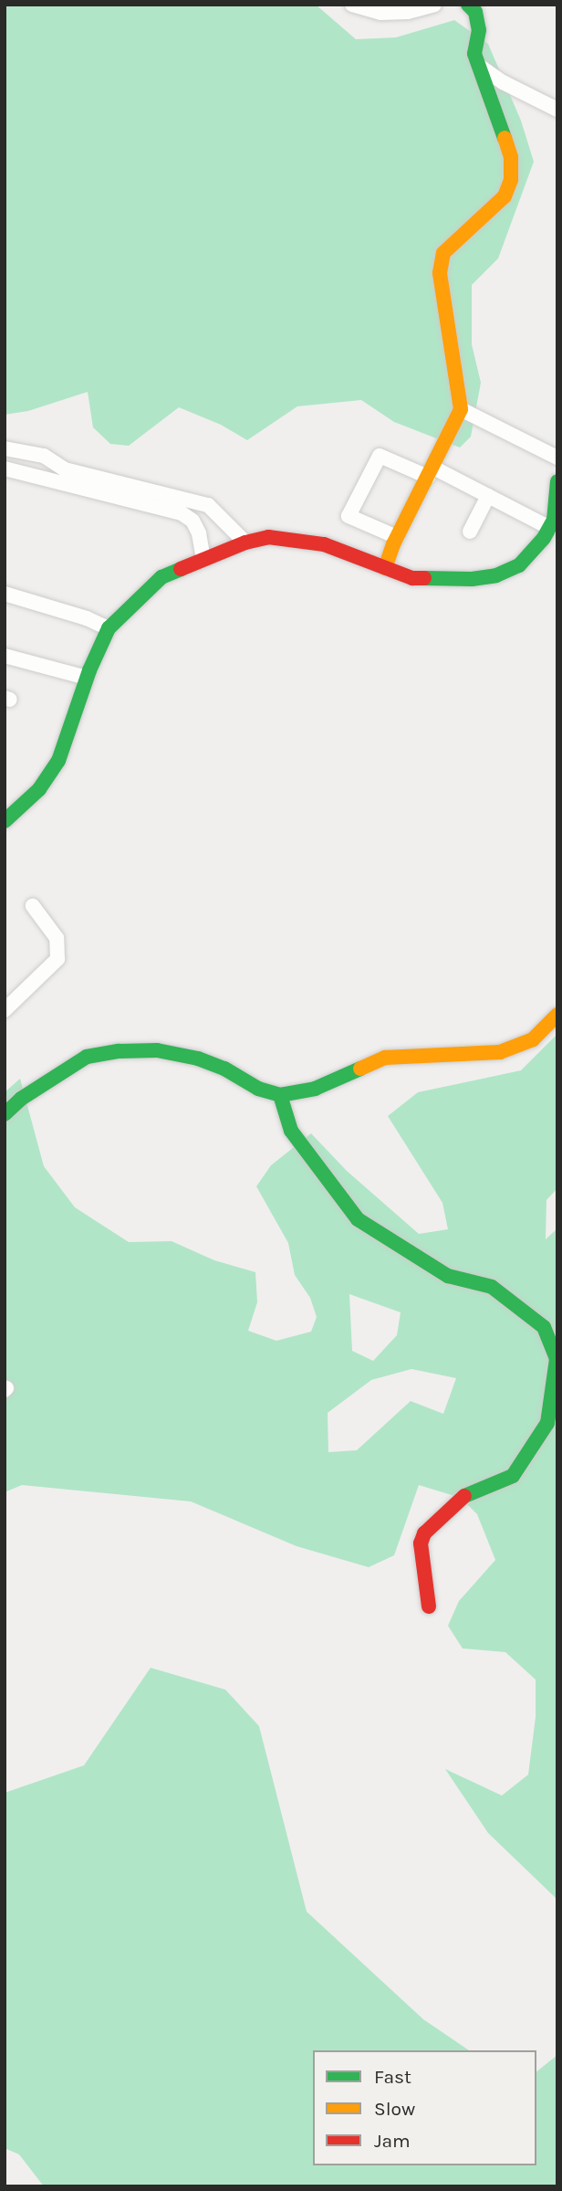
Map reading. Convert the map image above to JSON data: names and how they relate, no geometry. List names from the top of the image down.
{
  "legend": ["Fast", "Slow", "Jam"]
}
